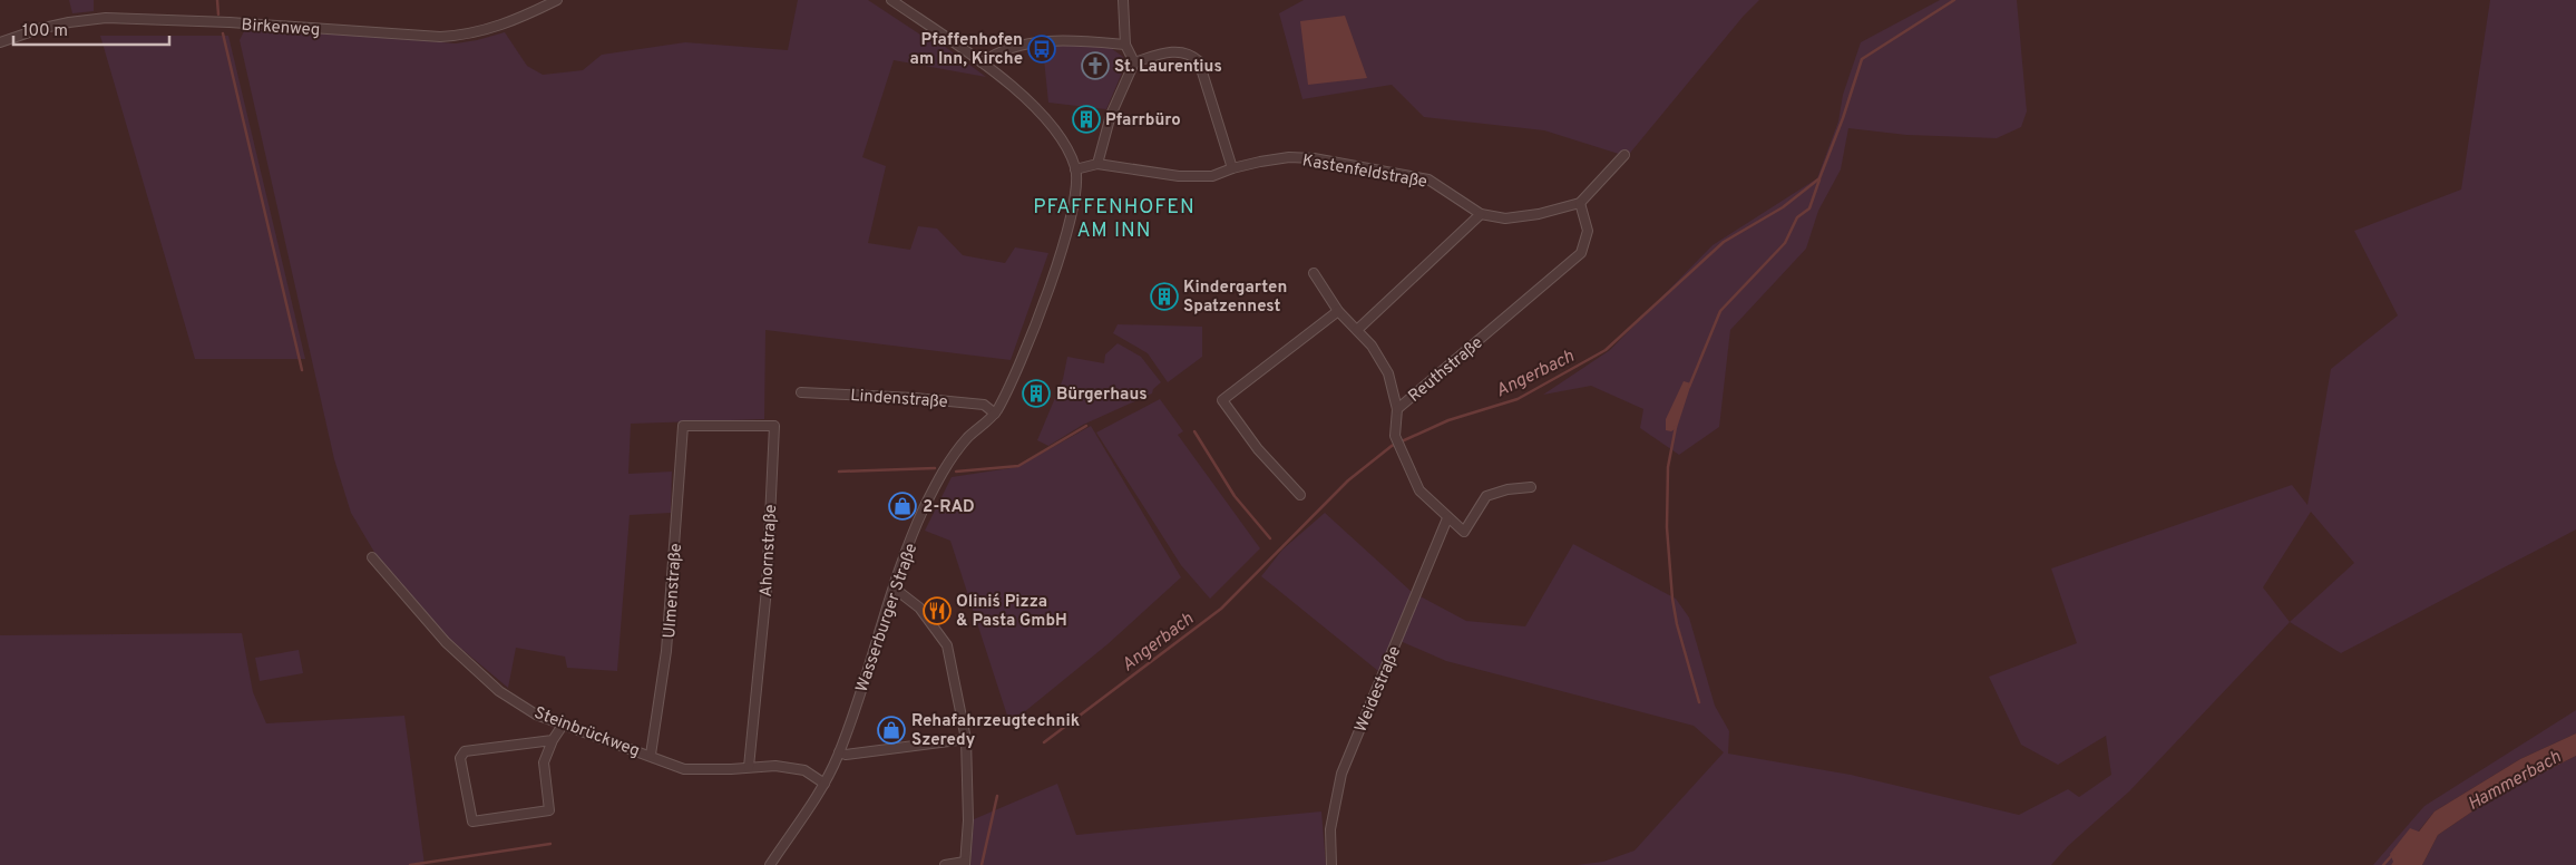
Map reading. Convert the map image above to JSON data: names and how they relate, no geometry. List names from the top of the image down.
{
  "streets": {
    "street": [
      "Birkenweg",
      "Kastenfeldstraße",
      "Reuthstraße",
      "Lindenstraße",
      "Ahornstraße",
      "Ulmenstraße",
      "Wasserburger Straße",
      "Weidestraße",
      "Steinbrückweg"
    ]
  },
  "crossings": [
    ["Kastenfeldstraße", "Reuthstraße"],
    ["Kastenfeldstraße", "Wasserburger Straße"],
    ["Reuthstraße", "Weidestraße"],
    ["Lindenstraße", "Wasserburger Straße"],
    ["Ahornstraße", "Ulmenstraße"],
    ["Ahornstraße", "Steinbrückweg"],
    ["Ulmenstraße", "Steinbrückweg"],
    ["Wasserburger Straße", "Steinbrückweg"]
  ],
  "districts": ["PFAFFENHOFEN AM INN"],
  "water": ["Angerbach", "Hammerbach"],
  "places": {
    "bus stop": ["Pfaffenhofen am Inn, Kirche"],
    "church": ["St. Laurentius"],
    "building": ["Pfarrbüro", "Kindergarten Spatzennest", "Bürgerhaus"],
    "shop": ["2-RAD", "Rehafahrzeugtechnik Szeredy"],
    "restaurant": ["Olini´s Pizza & Pasta GmbH"]
  },
  "scale_bar": "100 m"
}
